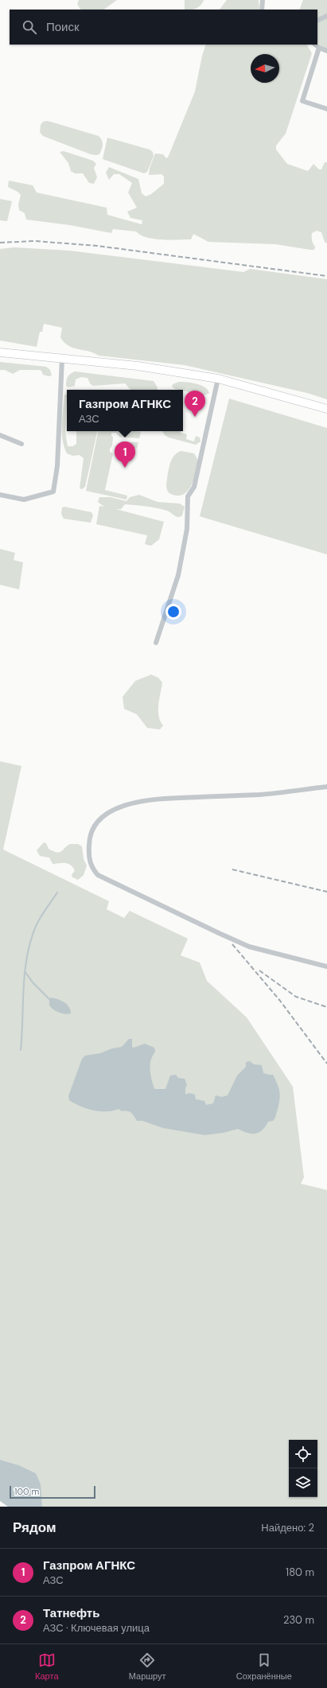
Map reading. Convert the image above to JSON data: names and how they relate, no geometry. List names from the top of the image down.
{
  "scale_bar": "100 m",
  "north": "left",
  "page": {
    "search": "Поиск",
    "popup": ["Газпром АГНКС", "АЗС"],
    "pins": ["2", "1"],
    "scale": "100 m",
    "heading": ["Рядом", "Найдено: 2"],
    "list": [
      {
        "mark": "1",
        "name": "Газпром АГНКС",
        "note": "АЗС",
        "value": "180 m"
      },
      {
        "mark": "2",
        "name": "Татнефть",
        "note": "АЗС · Ключевая улица",
        "value": "230 m"
      }
    ],
    "nav": ["Карта", "Маршрут", "Сохранённые"]
  }
}
